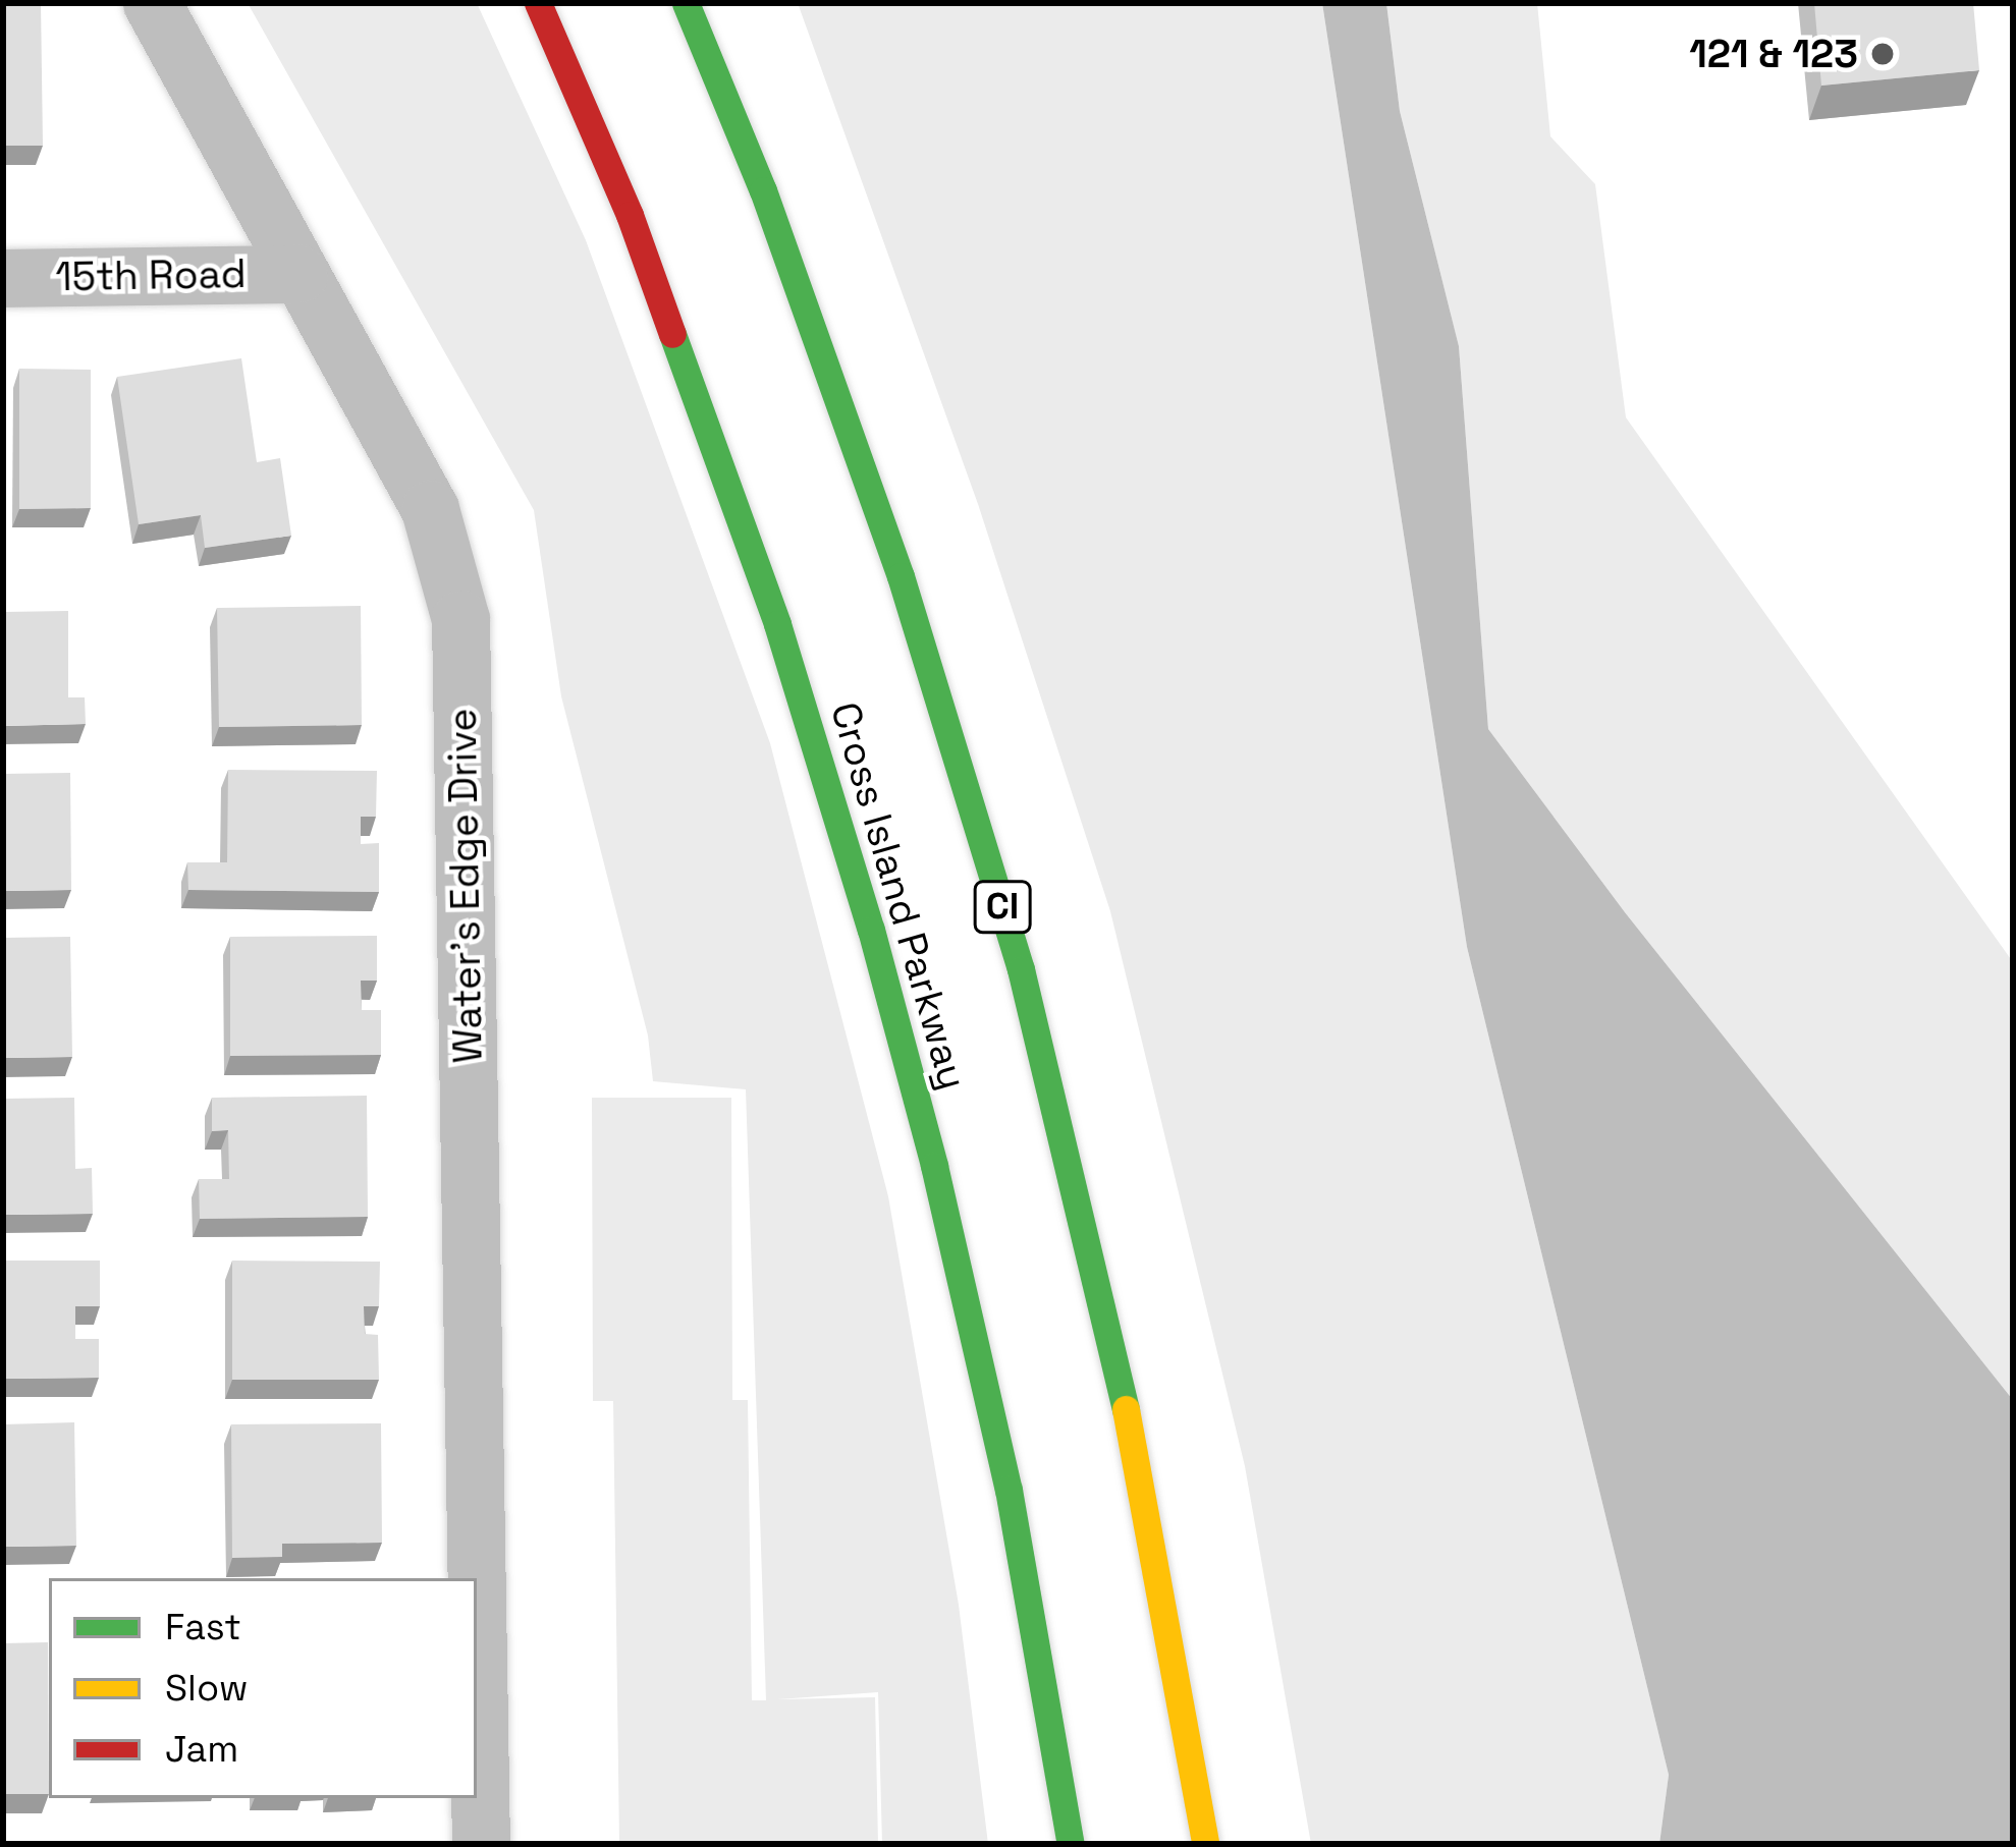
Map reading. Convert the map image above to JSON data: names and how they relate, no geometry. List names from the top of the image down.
{
  "streets": {
    "highway": ["Cross Island Parkway", "CI"],
    "street": ["15th Road", "Water's Edge Drive"]
  },
  "crossings": [
    ["15th Road", "Water's Edge Drive"]
  ],
  "places": ["121 & 123"],
  "legend": ["Fast", "Slow", "Jam"]
}
